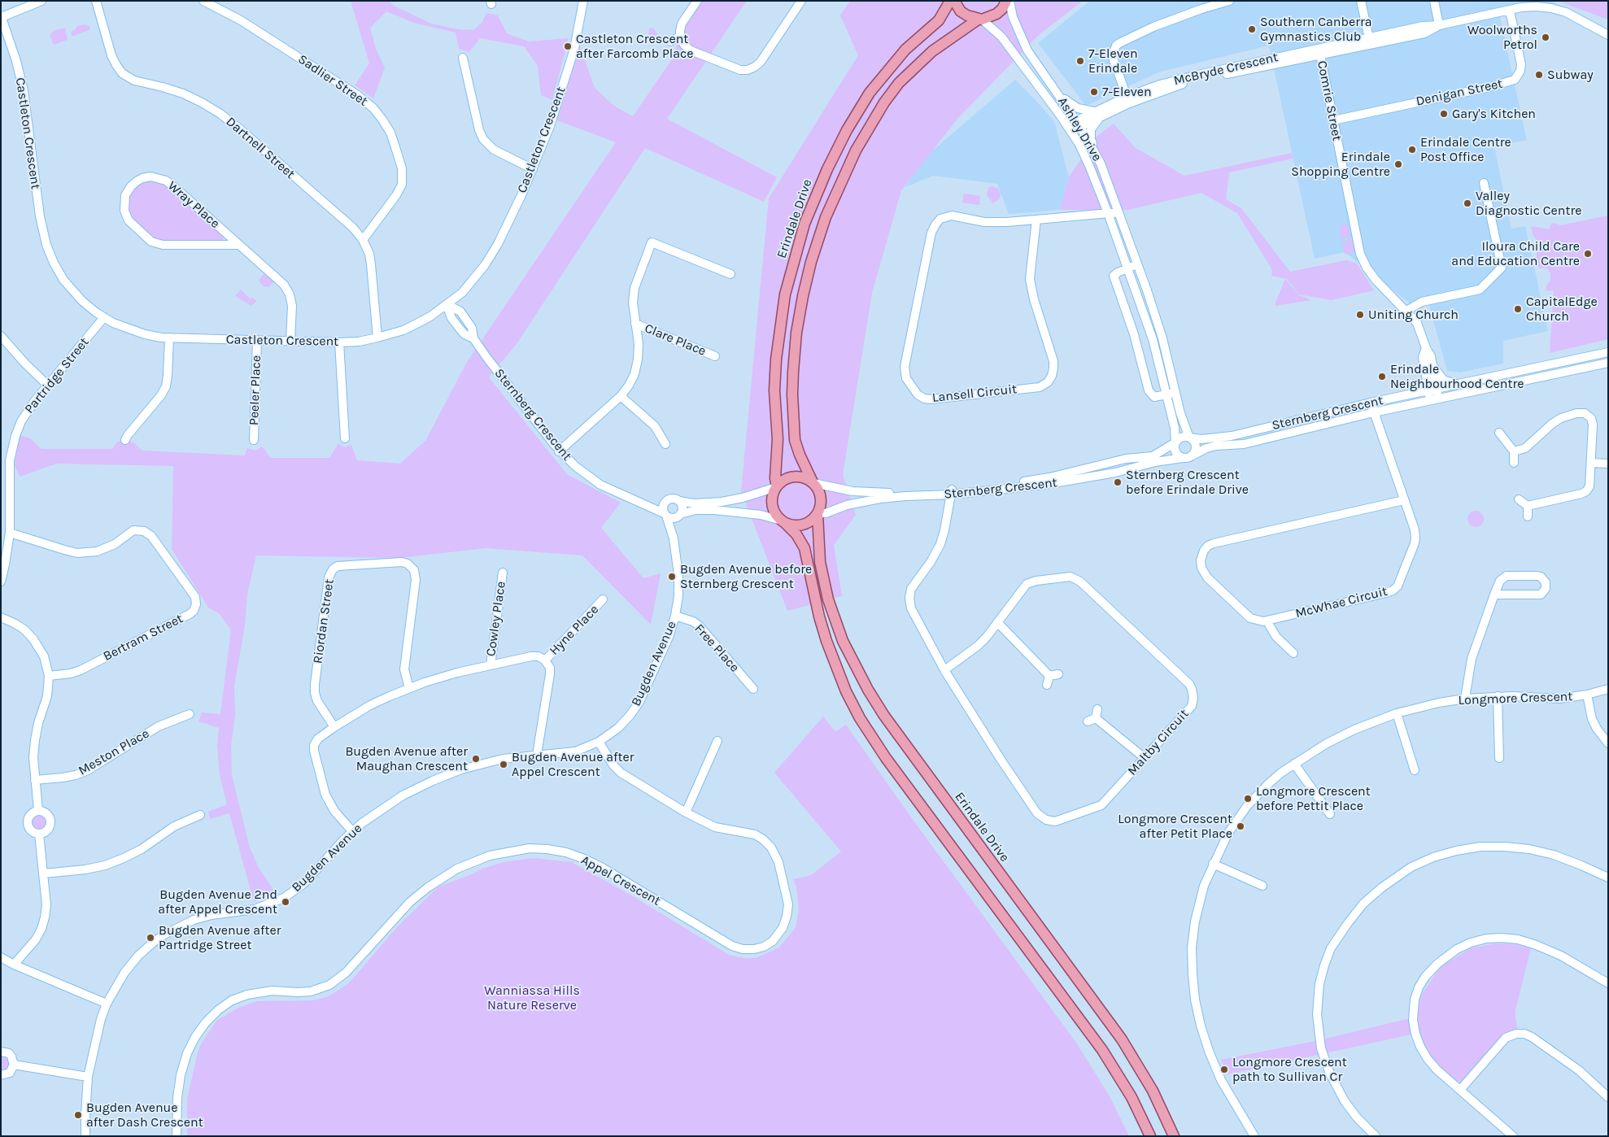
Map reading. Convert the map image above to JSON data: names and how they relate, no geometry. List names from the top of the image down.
{
  "streets": {
    "main road": ["Erindale Drive"],
    "street": [
      "McBryde Crescent",
      "Sadlier Street",
      "Denigan Street",
      "Comrie Street",
      "Ashley Drive",
      "Castleton Crescent",
      "Dartnell Street",
      "Wray Place",
      "Clare Place",
      "Partridge Street",
      "Peeler Place",
      "Lansell Circuit",
      "Sternberg Crescent",
      "McWhae Circuit",
      "Cowley Place",
      "Riordan Street",
      "Hyne Place",
      "Bertram Street",
      "Free Place",
      "Bugden Avenue",
      "Longmore Crescent",
      "Maltby Circuit",
      "Meston Place",
      "Appel Crescent"
    ]
  },
  "crossings": [
    ["McBryde Crescent", "Denigan Street"],
    ["McBryde Crescent", "Comrie Street"],
    ["McBryde Crescent", "Ashley Drive"],
    ["Sadlier Street", "Dartnell Street"],
    ["Denigan Street", "Comrie Street"],
    ["Comrie Street", "Sternberg Crescent"],
    ["Ashley Drive", "Lansell Circuit"],
    ["Ashley Drive", "Sternberg Crescent"],
    ["Castleton Crescent", "Dartnell Street"],
    ["Castleton Crescent", "Wray Place"],
    ["Castleton Crescent", "Partridge Street"],
    ["Castleton Crescent", "Peeler Place"],
    ["Castleton Crescent", "Sternberg Crescent"],
    ["Erindale Drive", "Sternberg Crescent"],
    ["Partridge Street", "Bertram Street"],
    ["Sternberg Crescent", "McWhae Circuit"],
    ["Sternberg Crescent", "Bugden Avenue"],
    ["Sternberg Crescent", "Maltby Circuit"],
    ["Free Place", "Bugden Avenue"],
    ["Bugden Avenue", "Appel Crescent"]
  ],
  "parks": ["Wanniassa Hills Nature Reserve"],
  "places": [
    "Southern Canberra Gymnastics Club",
    "Woolworths Petrol",
    "Castleton Crescent after Farcomb Place",
    "7-Eleven Erindale",
    "Subway",
    "7-Eleven",
    "Gary's Kitchen",
    "Erindale Centre Post Office",
    "Erindale Shopping Centre",
    "Valley Diagnostic Centre",
    "Iloura Child Care and Education Centre",
    "CapitalEdge Church",
    "Uniting Church",
    "Erindale Neighbourhood Centre",
    "Sternberg Crescent before Erindale Drive",
    "Bugden Avenue before Sternberg Crescent",
    "Bugden Avenue after Maughan Crescent",
    "Bugden Avenue after Appel Crescent",
    "Longmore Crescent before Pettit Place",
    "Longmore Crescent after Petit Place",
    "Bugden Avenue 2nd after Appel Crescent",
    "Bugden Avenue after Partridge Street",
    "Longmore Crescent path to Sullivan Cr",
    "Bugden Avenue after Dash Crescent"
  ]
}
